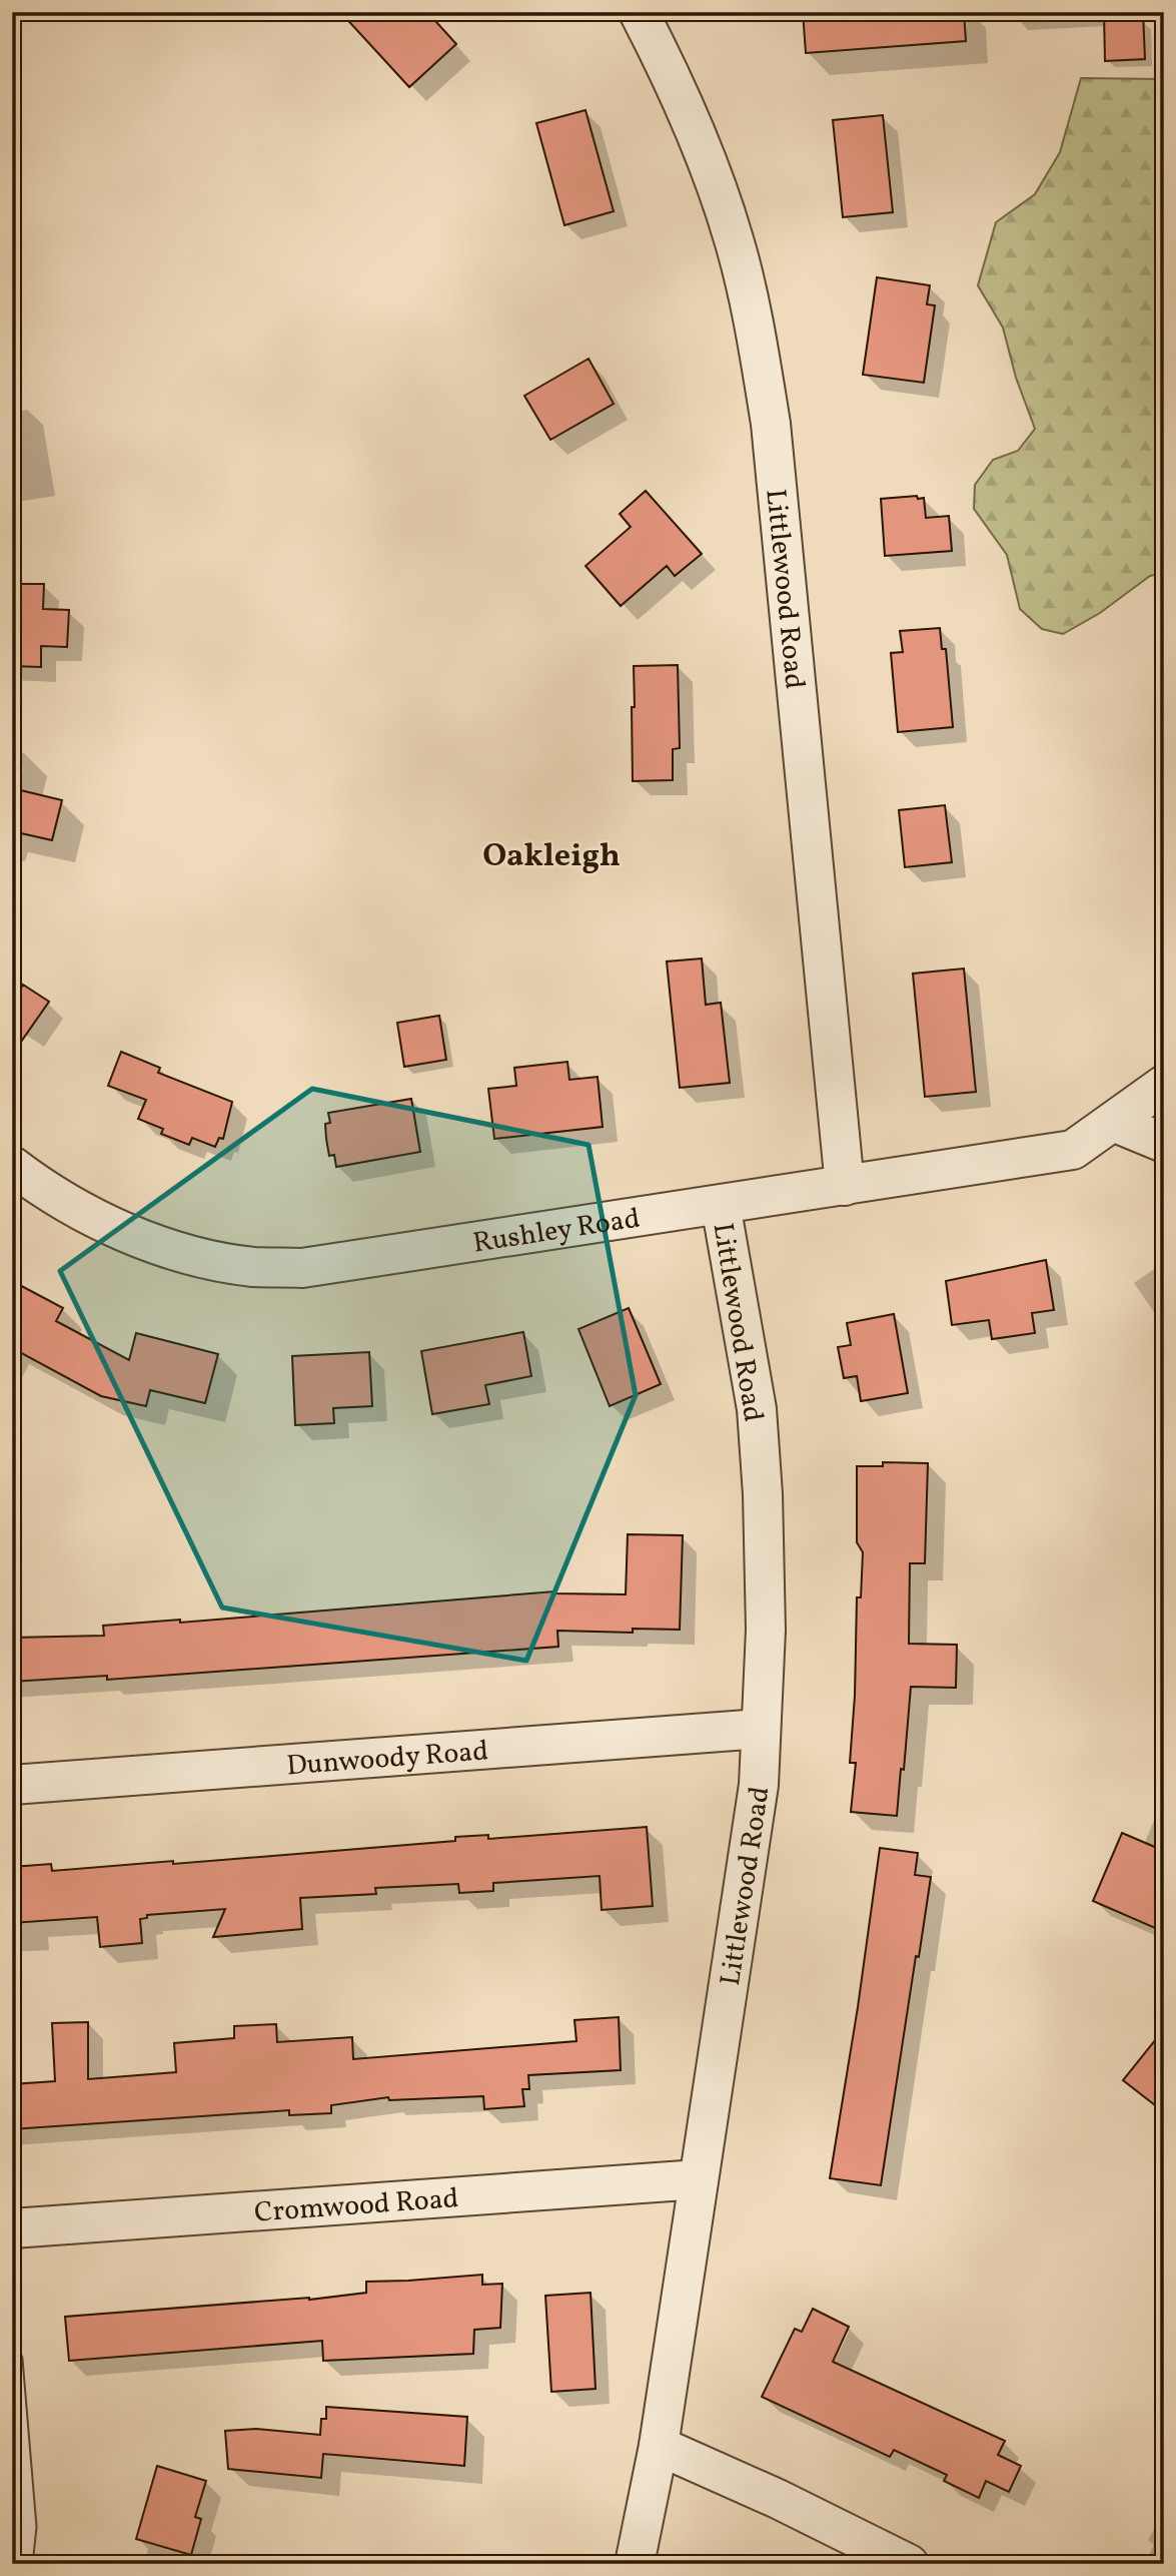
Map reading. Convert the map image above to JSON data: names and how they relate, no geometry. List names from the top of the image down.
{
  "streets": {
    "street": [
      "Littlewood Road",
      "Rushley Road",
      "Dunwoody Road",
      "Cromwood Road"
    ]
  },
  "crossings": [
    ["Littlewood Road", "Rushley Road"],
    ["Littlewood Road", "Dunwoody Road"],
    ["Littlewood Road", "Cromwood Road"]
  ],
  "districts": ["Oakleigh"]
}
